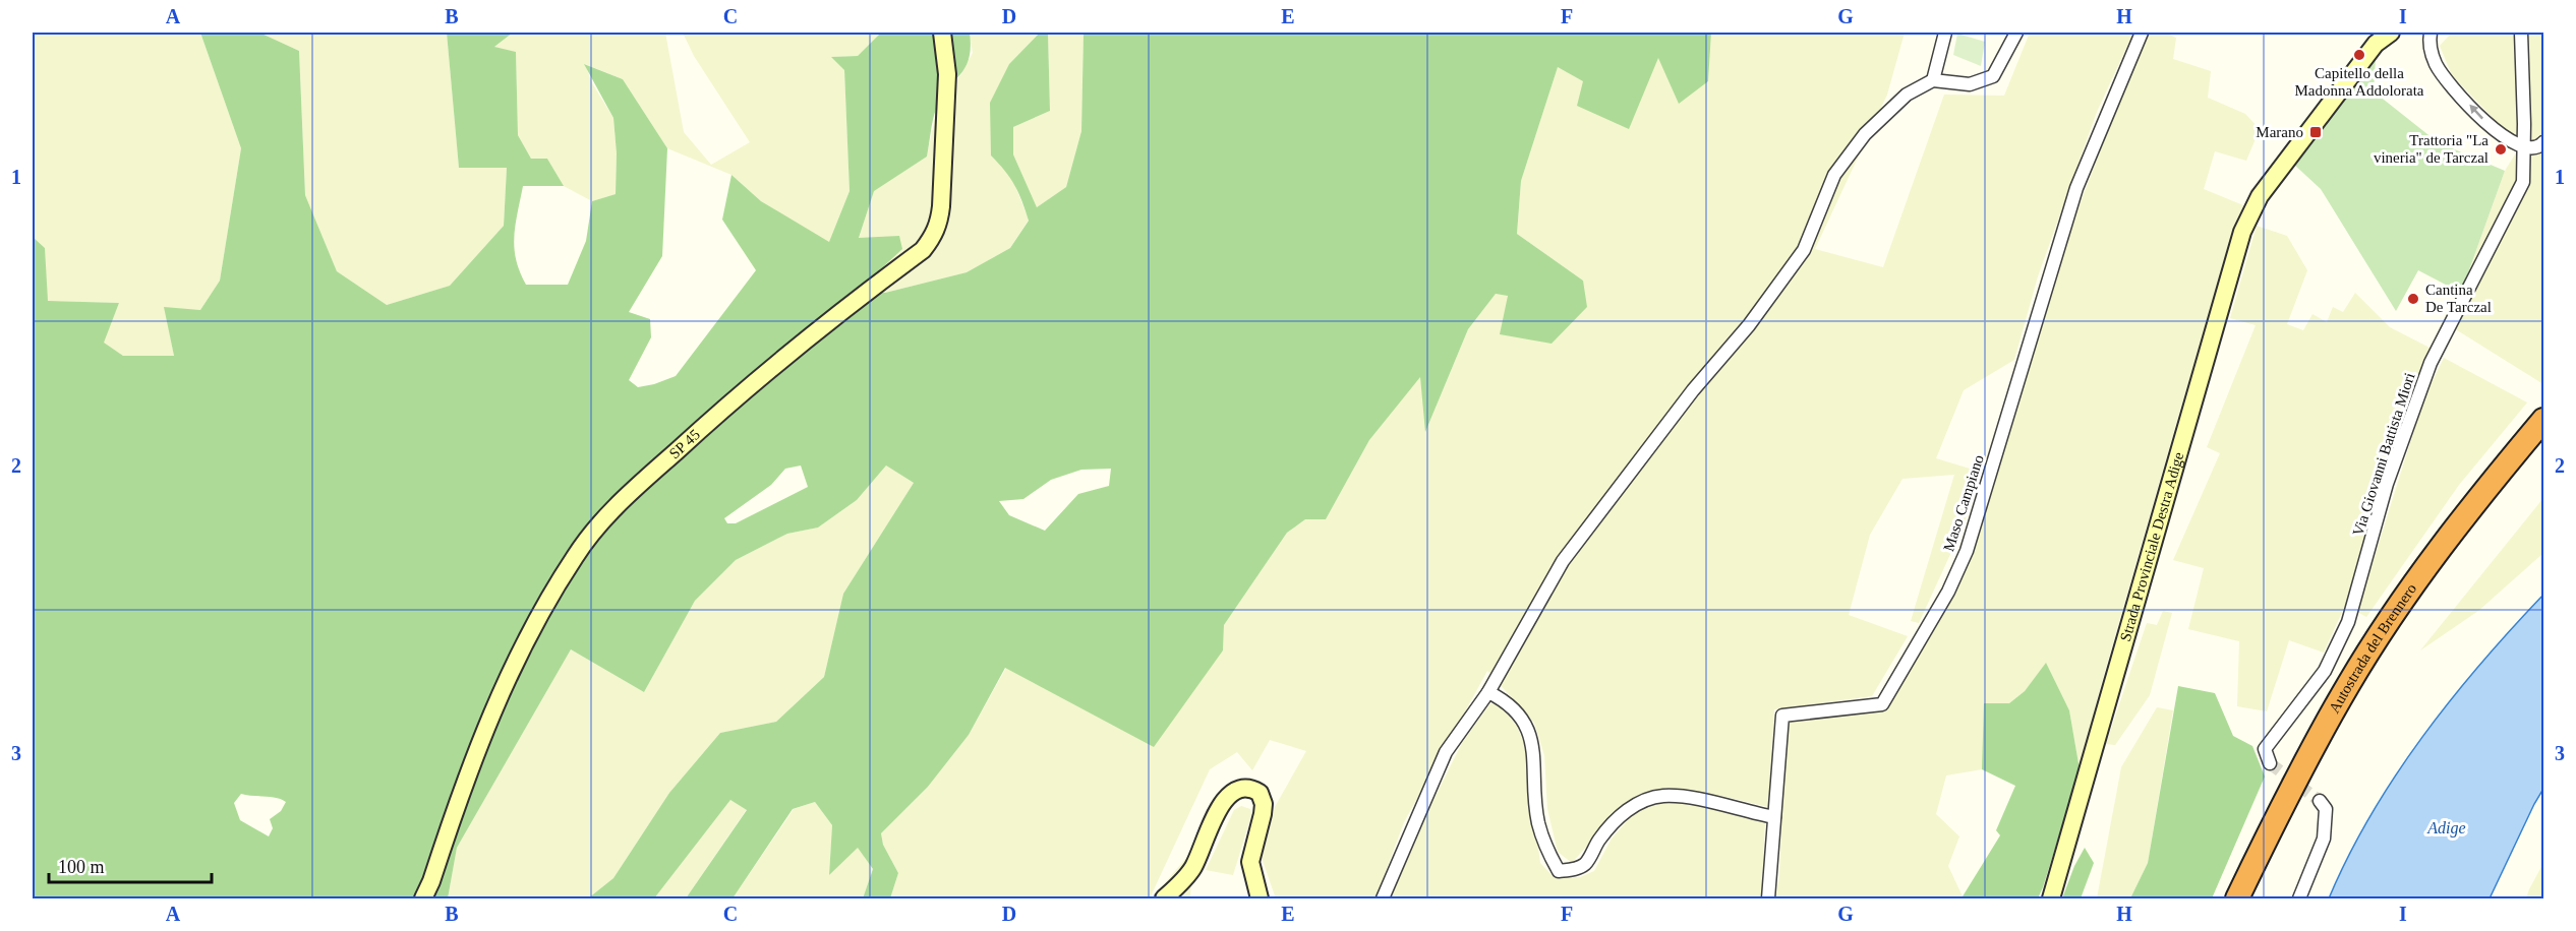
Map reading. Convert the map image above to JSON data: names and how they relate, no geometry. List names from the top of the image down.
{
  "streets": {
    "highway": ["Autostrada del Brennero"],
    "street": [
      "SP 45",
      "Via Giovanni Battista Miori",
      "Maso Campiano",
      "Strada Provinciale Destra Adige"
    ]
  },
  "water": ["Adige"],
  "places": {
    "other": ["Capitello della Madonna Addolorata", "Trattoria \"La vineria\" de Tarczal", "Cantina De Tarczal"],
    "transit": ["Marano"]
  },
  "scale_bar": "100 m",
  "grid": {
    "columns": [
      "A",
      "B",
      "C",
      "D",
      "E",
      "F",
      "G",
      "H",
      "I"
    ],
    "rows": ["1", "2", "3"]
  }
}
